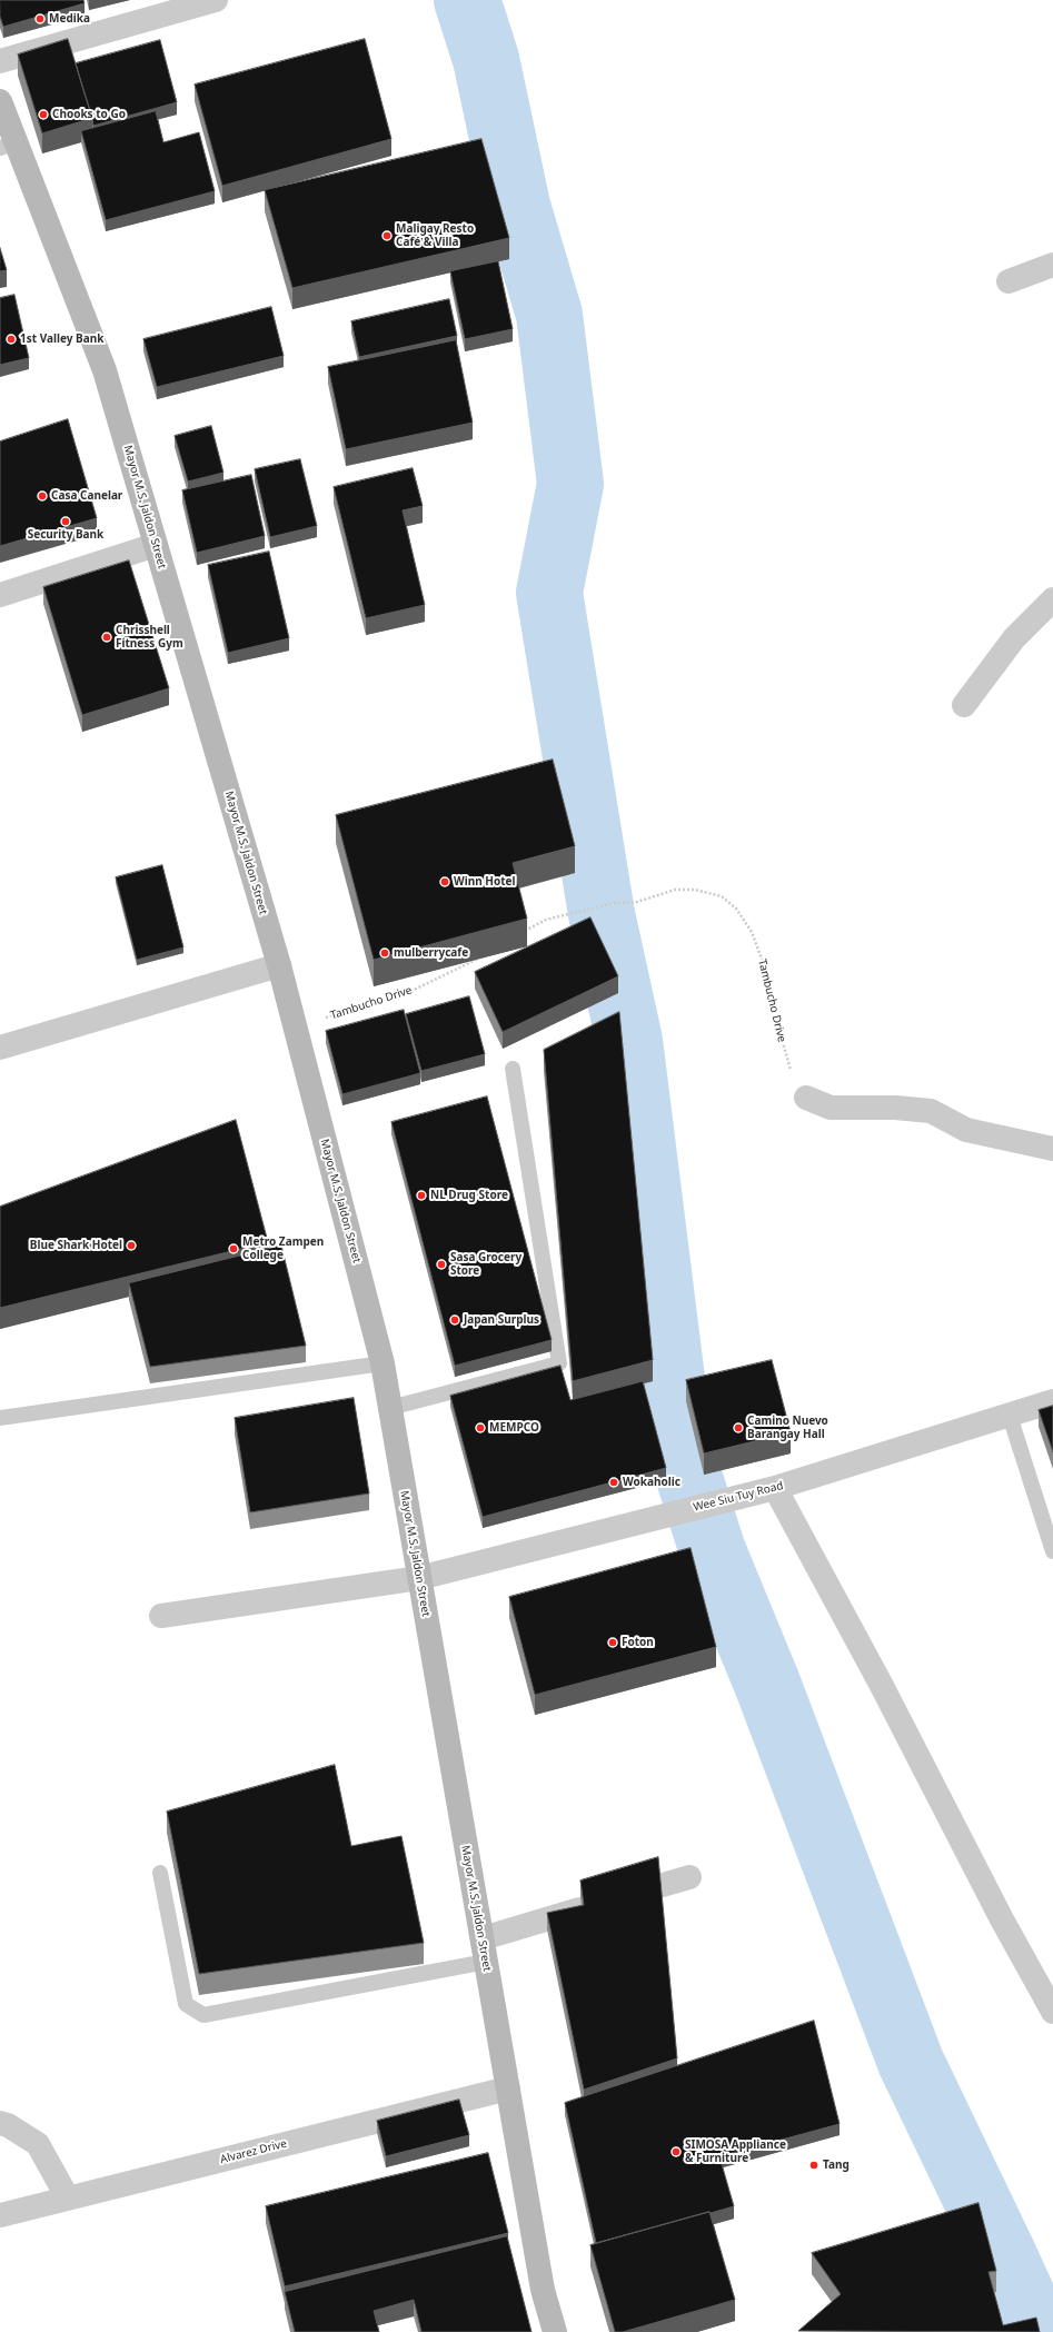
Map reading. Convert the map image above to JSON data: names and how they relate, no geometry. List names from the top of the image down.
{
  "streets": {
    "main road": ["Mayor M.S. Jaldon Street"],
    "street": ["Wee Siu Tuy Road", "Alvarez Drive"],
    "path": ["Tambucho Drive"]
  },
  "crossings": [
    ["Mayor M.S. Jaldon Street", "Tambucho Drive"],
    ["Mayor M.S. Jaldon Street", "Wee Siu Tuy Road"],
    ["Mayor M.S. Jaldon Street", "Alvarez Drive"]
  ],
  "places": [
    "Medika",
    "Chooks to Go",
    "Maligay Resto Café & Villa",
    "1st Valley Bank",
    "Casa Canelar",
    "Security Bank",
    "Chrisshell Fitness Gym",
    "Winn Hotel",
    "mulberrycafe",
    "NL Drug Store",
    "Blue Shark Hotel",
    "Metro Zampen College",
    "Sasa Grocery Store",
    "Japan Surplus",
    "MEMPCO",
    "Camino Nuevo Barangay Hall",
    "Wokaholic",
    "Foton",
    "SIMOSA Appliance & Furniture",
    "Tang"
  ]
}
